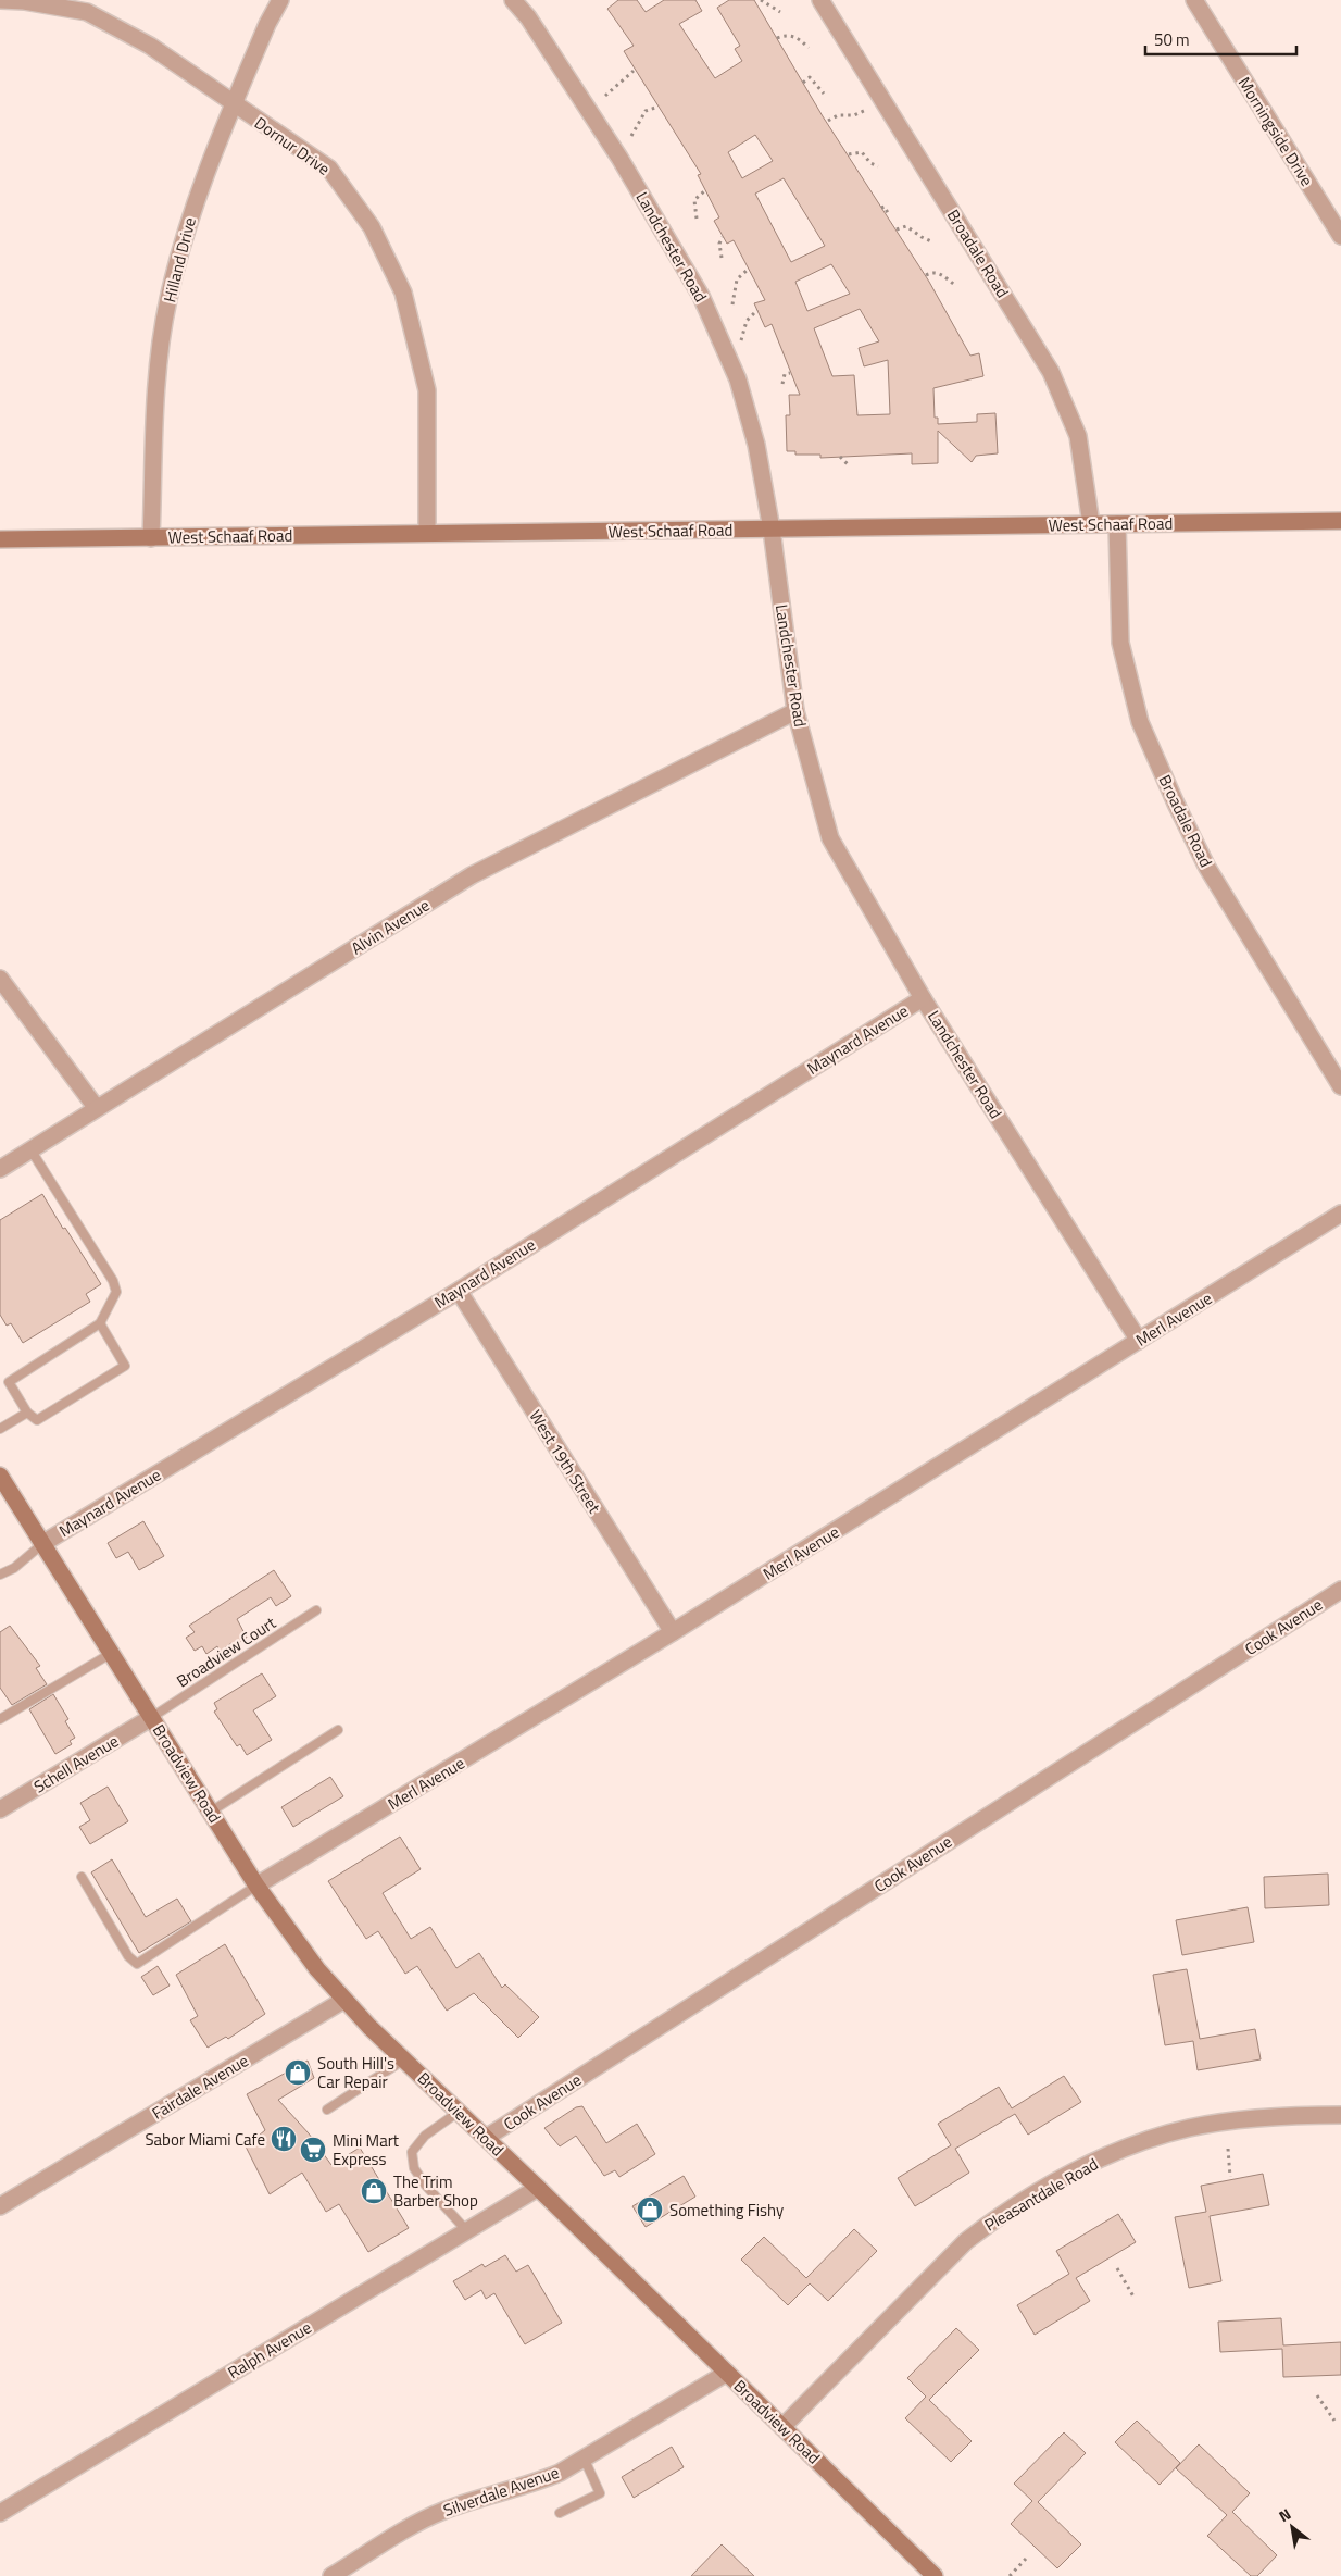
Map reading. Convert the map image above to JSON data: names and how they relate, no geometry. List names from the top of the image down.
{
  "streets": {
    "main road": ["West Schaaf Road", "Broadview Road"],
    "street": [
      "Morningside Drive",
      "Dornur Drive",
      "Landchester Road",
      "Broadale Road",
      "Hilland Drive",
      "Alvin Avenue",
      "Maynard Avenue",
      "Merl Avenue",
      "West 19th Street",
      "Cook Avenue",
      "Schell Avenue",
      "Fairdale Avenue",
      "Pleasantdale Road",
      "Ralph Avenue",
      "Silverdale Avenue"
    ],
    "lane": ["Broadview Court"]
  },
  "crossings": [
    ["Dornur Drive", "Hilland Drive"],
    ["Dornur Drive", "West Schaaf Road"],
    ["Landchester Road", "West Schaaf Road"],
    ["Landchester Road", "Alvin Avenue"],
    ["Landchester Road", "Maynard Avenue"],
    ["Landchester Road", "Merl Avenue"],
    ["Broadale Road", "West Schaaf Road"],
    ["Hilland Drive", "West Schaaf Road"],
    ["Maynard Avenue", "West 19th Street"],
    ["Maynard Avenue", "Broadview Road"],
    ["Merl Avenue", "West 19th Street"],
    ["Merl Avenue", "Broadview Road"],
    ["Cook Avenue", "Broadview Road"],
    ["Broadview Court", "Schell Avenue"],
    ["Broadview Court", "Broadview Road"],
    ["Schell Avenue", "Broadview Road"],
    ["Broadview Road", "Fairdale Avenue"],
    ["Broadview Road", "Pleasantdale Road"],
    ["Broadview Road", "Ralph Avenue"],
    ["Broadview Road", "Silverdale Avenue"]
  ],
  "places": {
    "shop": ["South Hill's Car Repair", "The Trim Barber Shop", "Something Fishy"],
    "restaurant": ["Sabor Miami Cafe"],
    "supermarket": ["Mini Mart Express"]
  },
  "scale_bar": "50 m",
  "north": "top left"
}
